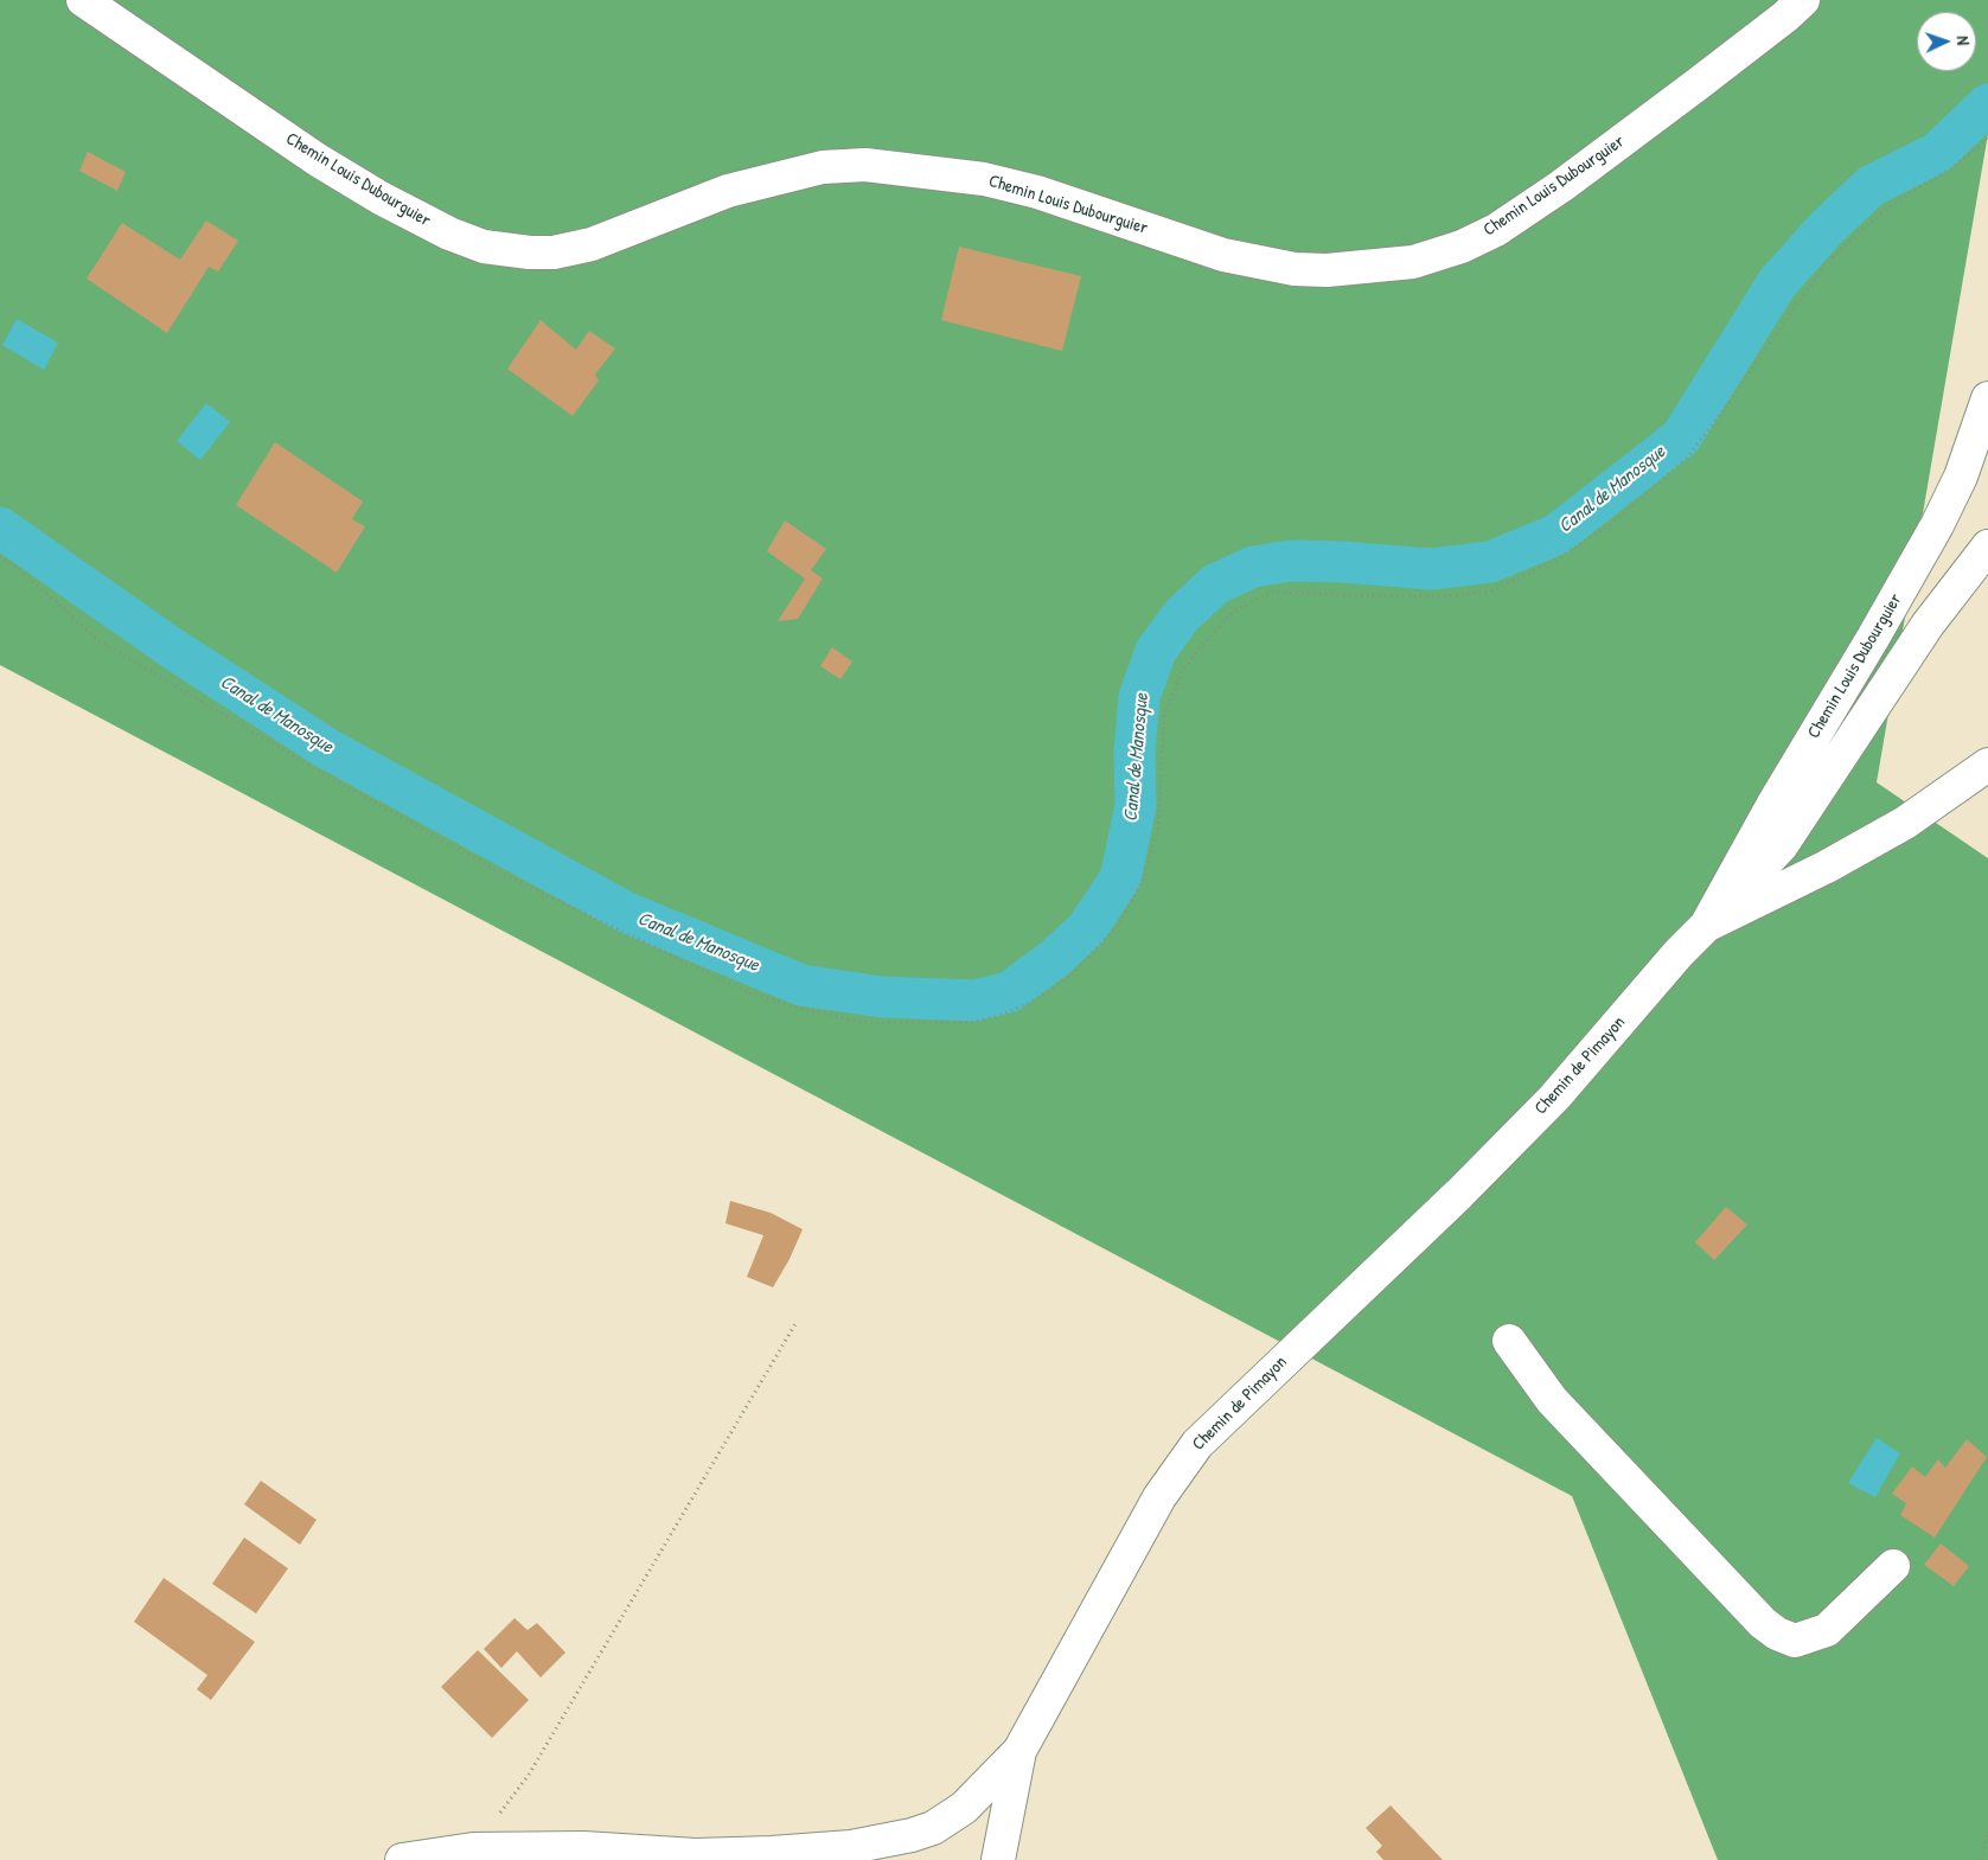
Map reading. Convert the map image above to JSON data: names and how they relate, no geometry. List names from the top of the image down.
{
  "streets": {
    "street": ["Chemin Louis Dubourguier", "Chemin de Pimayon"]
  },
  "crossings": [
    ["Chemin Louis Dubourguier", "Chemin de Pimayon"]
  ],
  "water": ["Canal de Manosque"],
  "north": "right"
}
